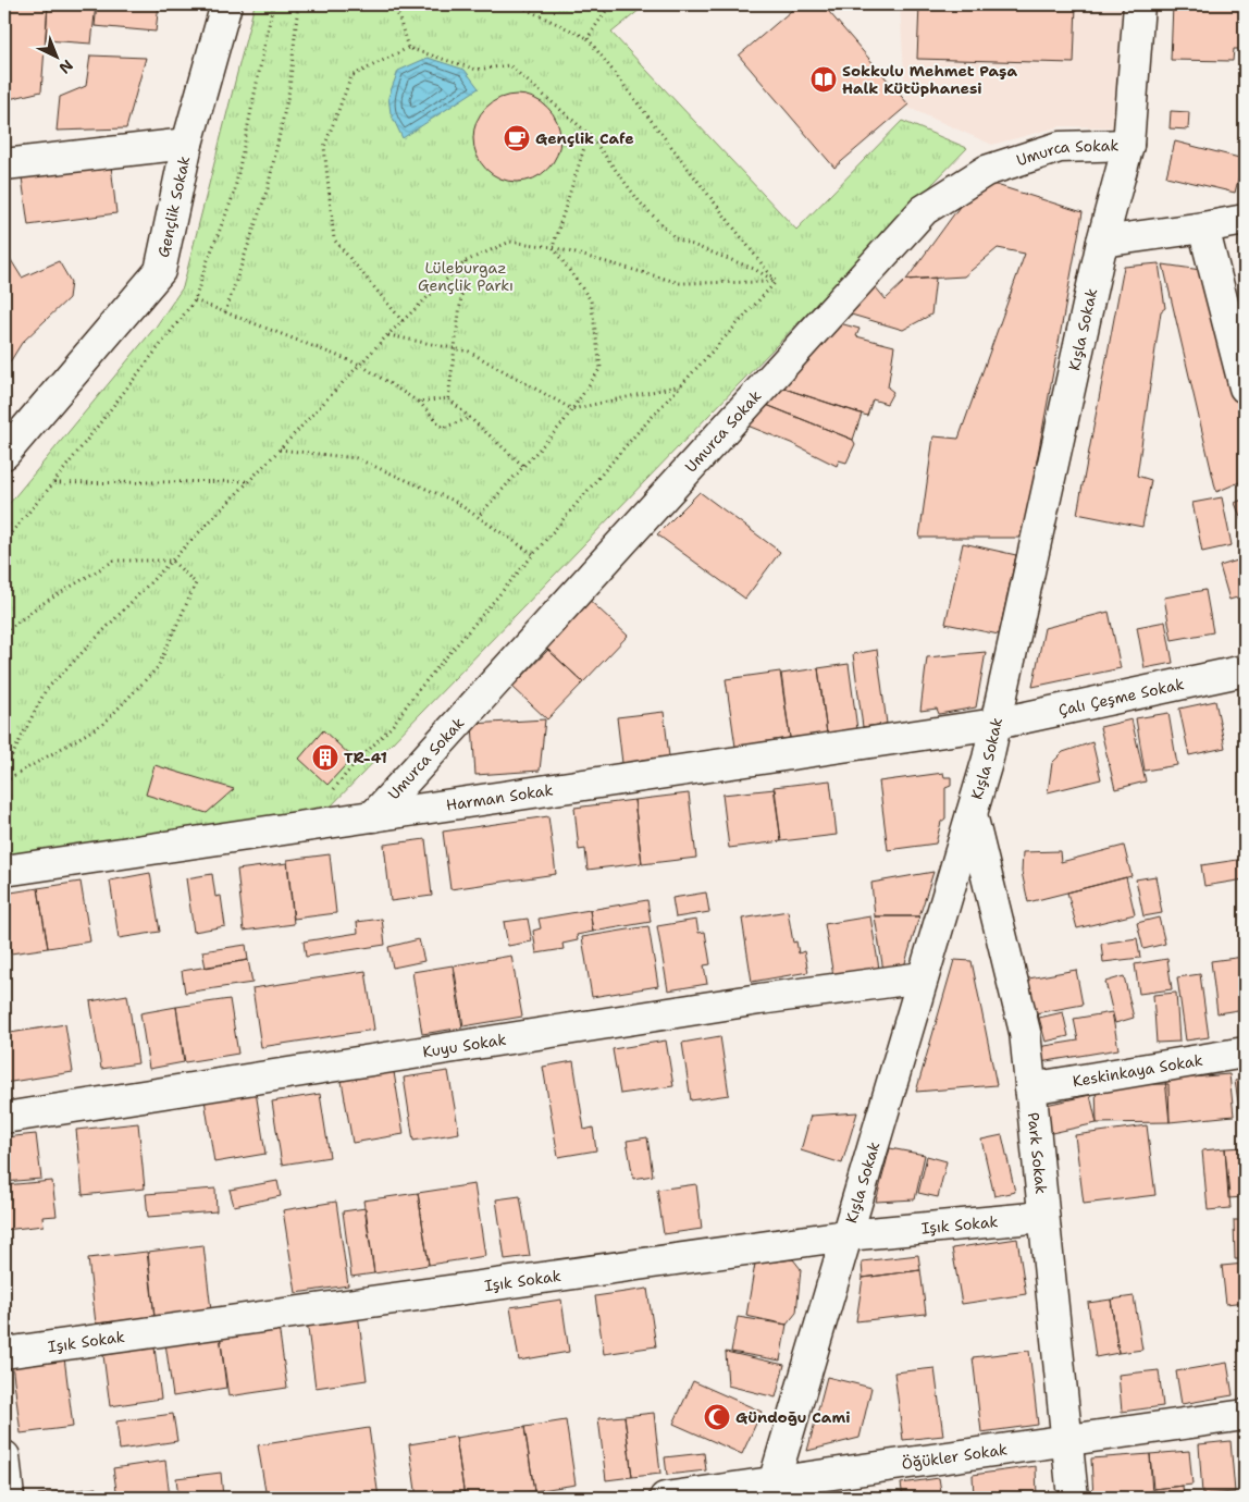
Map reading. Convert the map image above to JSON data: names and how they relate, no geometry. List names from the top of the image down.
{
  "streets": {
    "street": [
      "Umurca Sokak",
      "Gençlik Sokak",
      "Kışla Sokak",
      "Çalı Çeşme Sokak",
      "Harman Sokak",
      "Kuyu Sokak",
      "Keskinkaya Sokak",
      "Park Sokak",
      "Işık Sokak",
      "Öğükler Sokak"
    ]
  },
  "crossings": [
    ["Umurca Sokak", "Kışla Sokak"],
    ["Umurca Sokak", "Harman Sokak"],
    ["Kışla Sokak", "Çalı Çeşme Sokak"],
    ["Kışla Sokak", "Harman Sokak"],
    ["Kışla Sokak", "Kuyu Sokak"],
    ["Kışla Sokak", "Park Sokak"],
    ["Kışla Sokak", "Işık Sokak"],
    ["Kışla Sokak", "Öğükler Sokak"],
    ["Çalı Çeşme Sokak", "Harman Sokak"],
    ["Keskinkaya Sokak", "Park Sokak"],
    ["Park Sokak", "Işık Sokak"],
    ["Park Sokak", "Öğükler Sokak"]
  ],
  "parks": ["Lüleburgaz Gençlik Parkı"],
  "places": {
    "library": ["Sokkulu Mehmet Paşa Halk Kütüphanesi"],
    "cafe": ["Gençlik Cafe"],
    "building": ["TR-41"],
    "mosque": ["Gündoğu Cami"]
  },
  "north": "bottom right"
}
